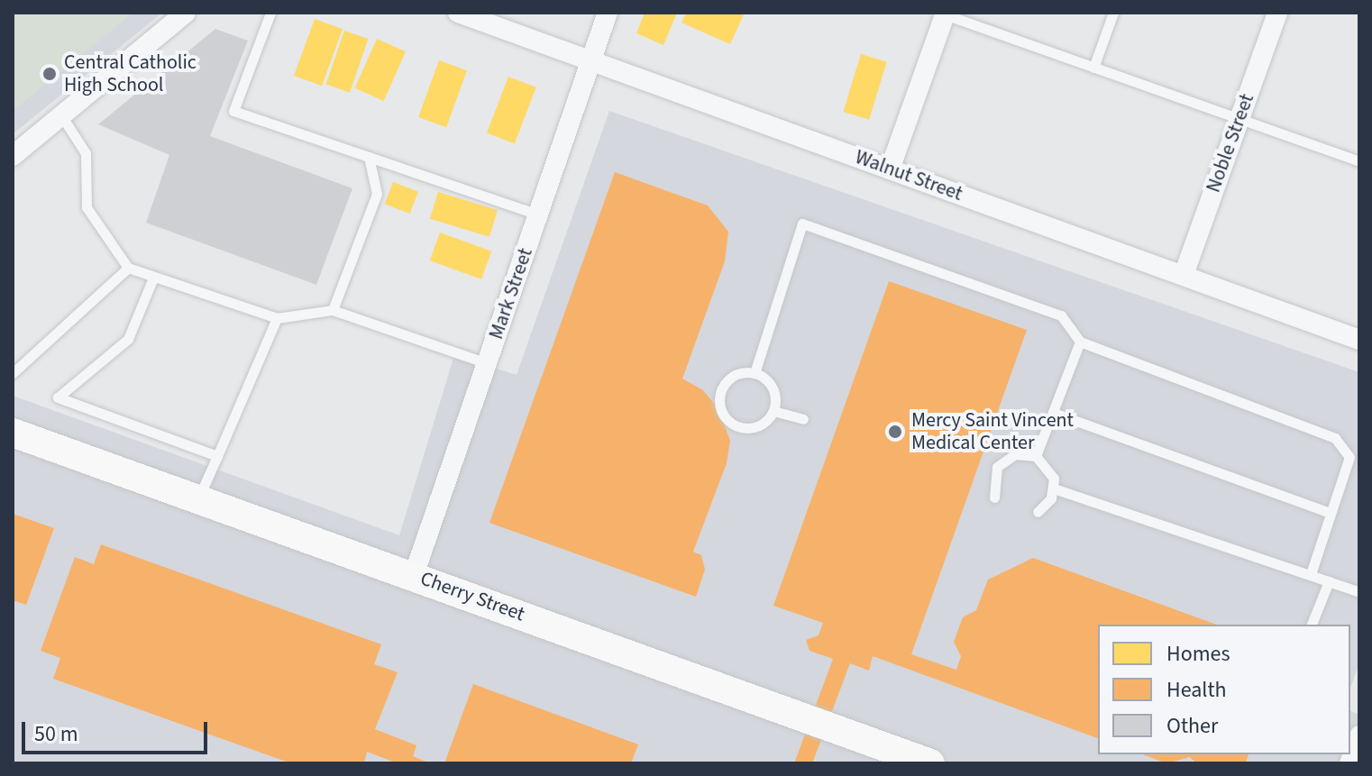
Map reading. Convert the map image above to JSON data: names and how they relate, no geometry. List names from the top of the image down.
{
  "streets": {
    "main road": ["Cherry Street"],
    "street": ["Noble Street", "Walnut Street", "Mark Street"]
  },
  "crossings": [
    ["Noble Street", "Walnut Street"],
    ["Walnut Street", "Mark Street"],
    ["Mark Street", "Cherry Street"]
  ],
  "places": ["Central Catholic High School", "Mercy Saint Vincent Medical Center"],
  "legend": ["Homes", "Health", "Other"],
  "scale_bar": "50 m"
}
